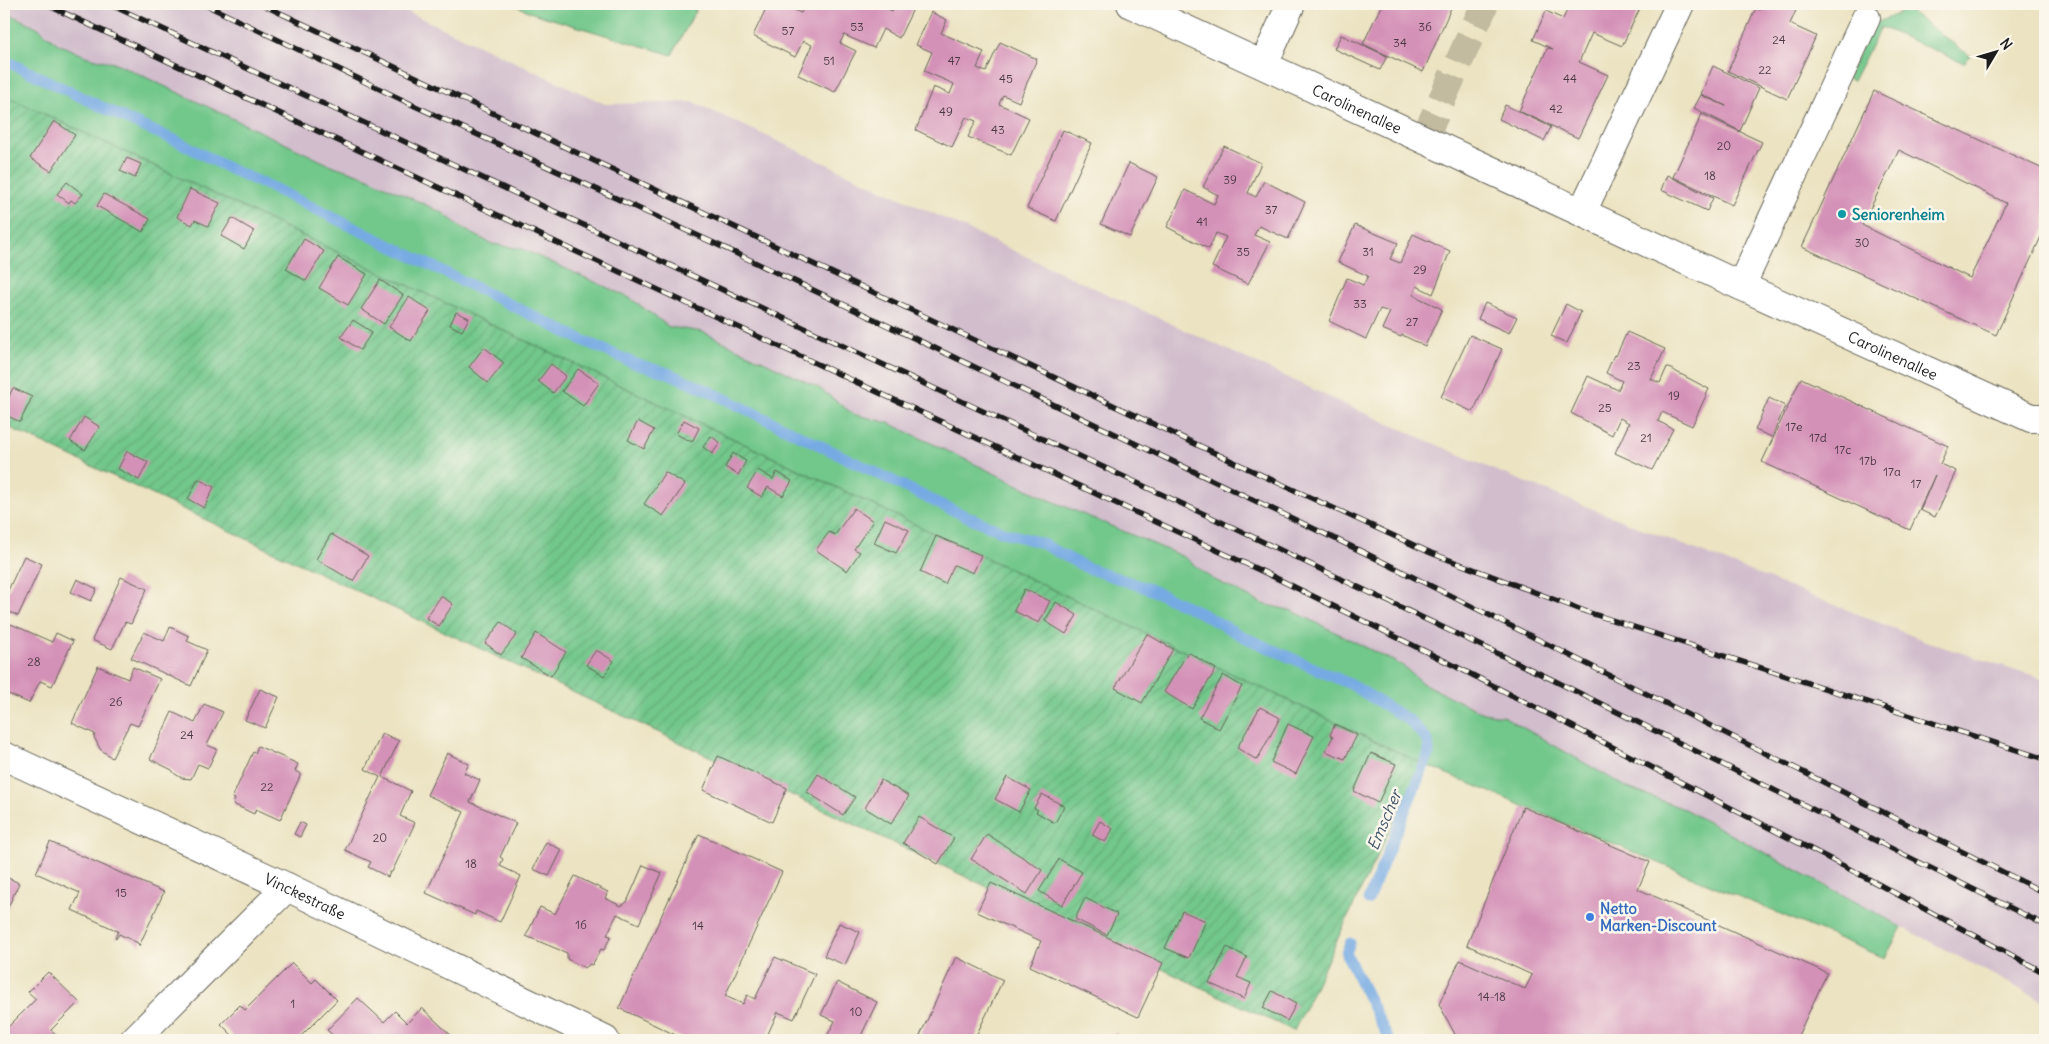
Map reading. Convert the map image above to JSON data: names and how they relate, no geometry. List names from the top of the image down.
{
  "streets": {
    "street": ["Carolinenallee", "Vinckestraße"]
  },
  "water": ["Emscher"],
  "places": ["Seniorenheim", "Netto Marken-Discount"],
  "house_numbers": [
    "53",
    "36",
    "57",
    "24",
    "34",
    "51",
    "47",
    "22",
    "45",
    "44",
    "42",
    "49",
    "43",
    "20",
    "18",
    "39",
    "37",
    "41",
    "30",
    "35",
    "31",
    "29",
    "33",
    "27",
    "23",
    "19",
    "25",
    "17e",
    "21",
    "17d",
    "17c",
    "17b",
    "17a",
    "17",
    "28",
    "26",
    "24",
    "22",
    "20",
    "18",
    "15",
    "16",
    "14",
    "14-18",
    "1",
    "10"
  ],
  "north": "top right"
}
